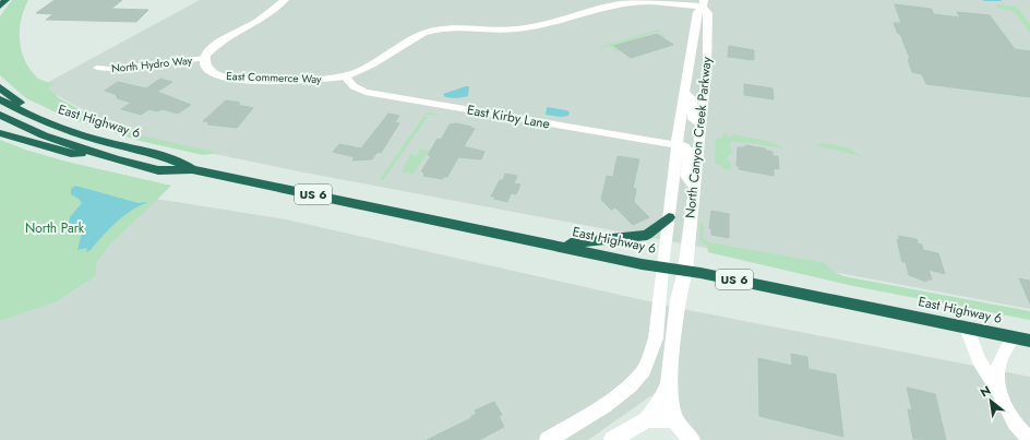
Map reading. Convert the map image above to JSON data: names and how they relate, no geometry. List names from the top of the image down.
{
  "streets": {
    "highway": ["East Highway 6", "US 6"],
    "main road": ["East Commerce Way", "East Kirby Lane", "North Canyon Creek Parkway"],
    "street": ["North Hydro Way"]
  },
  "crossings": [
    ["North Hydro Way", "East Commerce Way"],
    ["East Commerce Way", "East Kirby Lane"],
    ["East Commerce Way", "North Canyon Creek Parkway"],
    ["East Kirby Lane", "North Canyon Creek Parkway"],
    ["East Highway 6", "North Canyon Creek Parkway"],
    ["East Highway 6", "US 6"]
  ],
  "parks": ["North Park"],
  "north": "top left"
}
